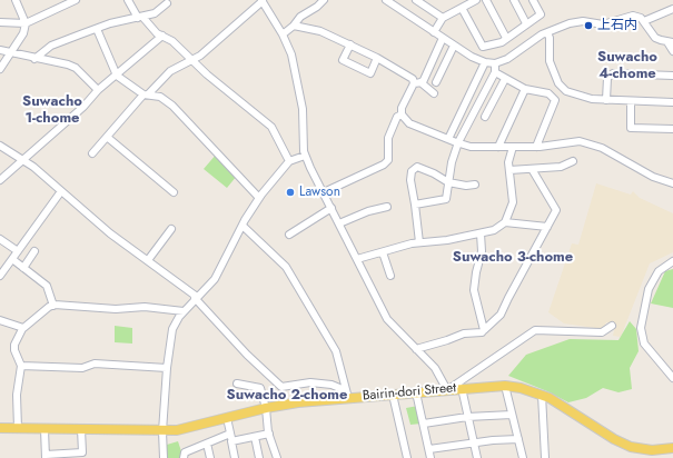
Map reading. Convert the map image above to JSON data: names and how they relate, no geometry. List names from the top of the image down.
{
  "streets": {
    "main road": ["Bairin-dori Street"]
  },
  "districts": [
    "Suwacho 4-chome",
    "Suwacho 1-chome",
    "Suwacho 3-chome",
    "Suwacho 2-chome"
  ],
  "places": ["上石内", "Lawson"]
}
